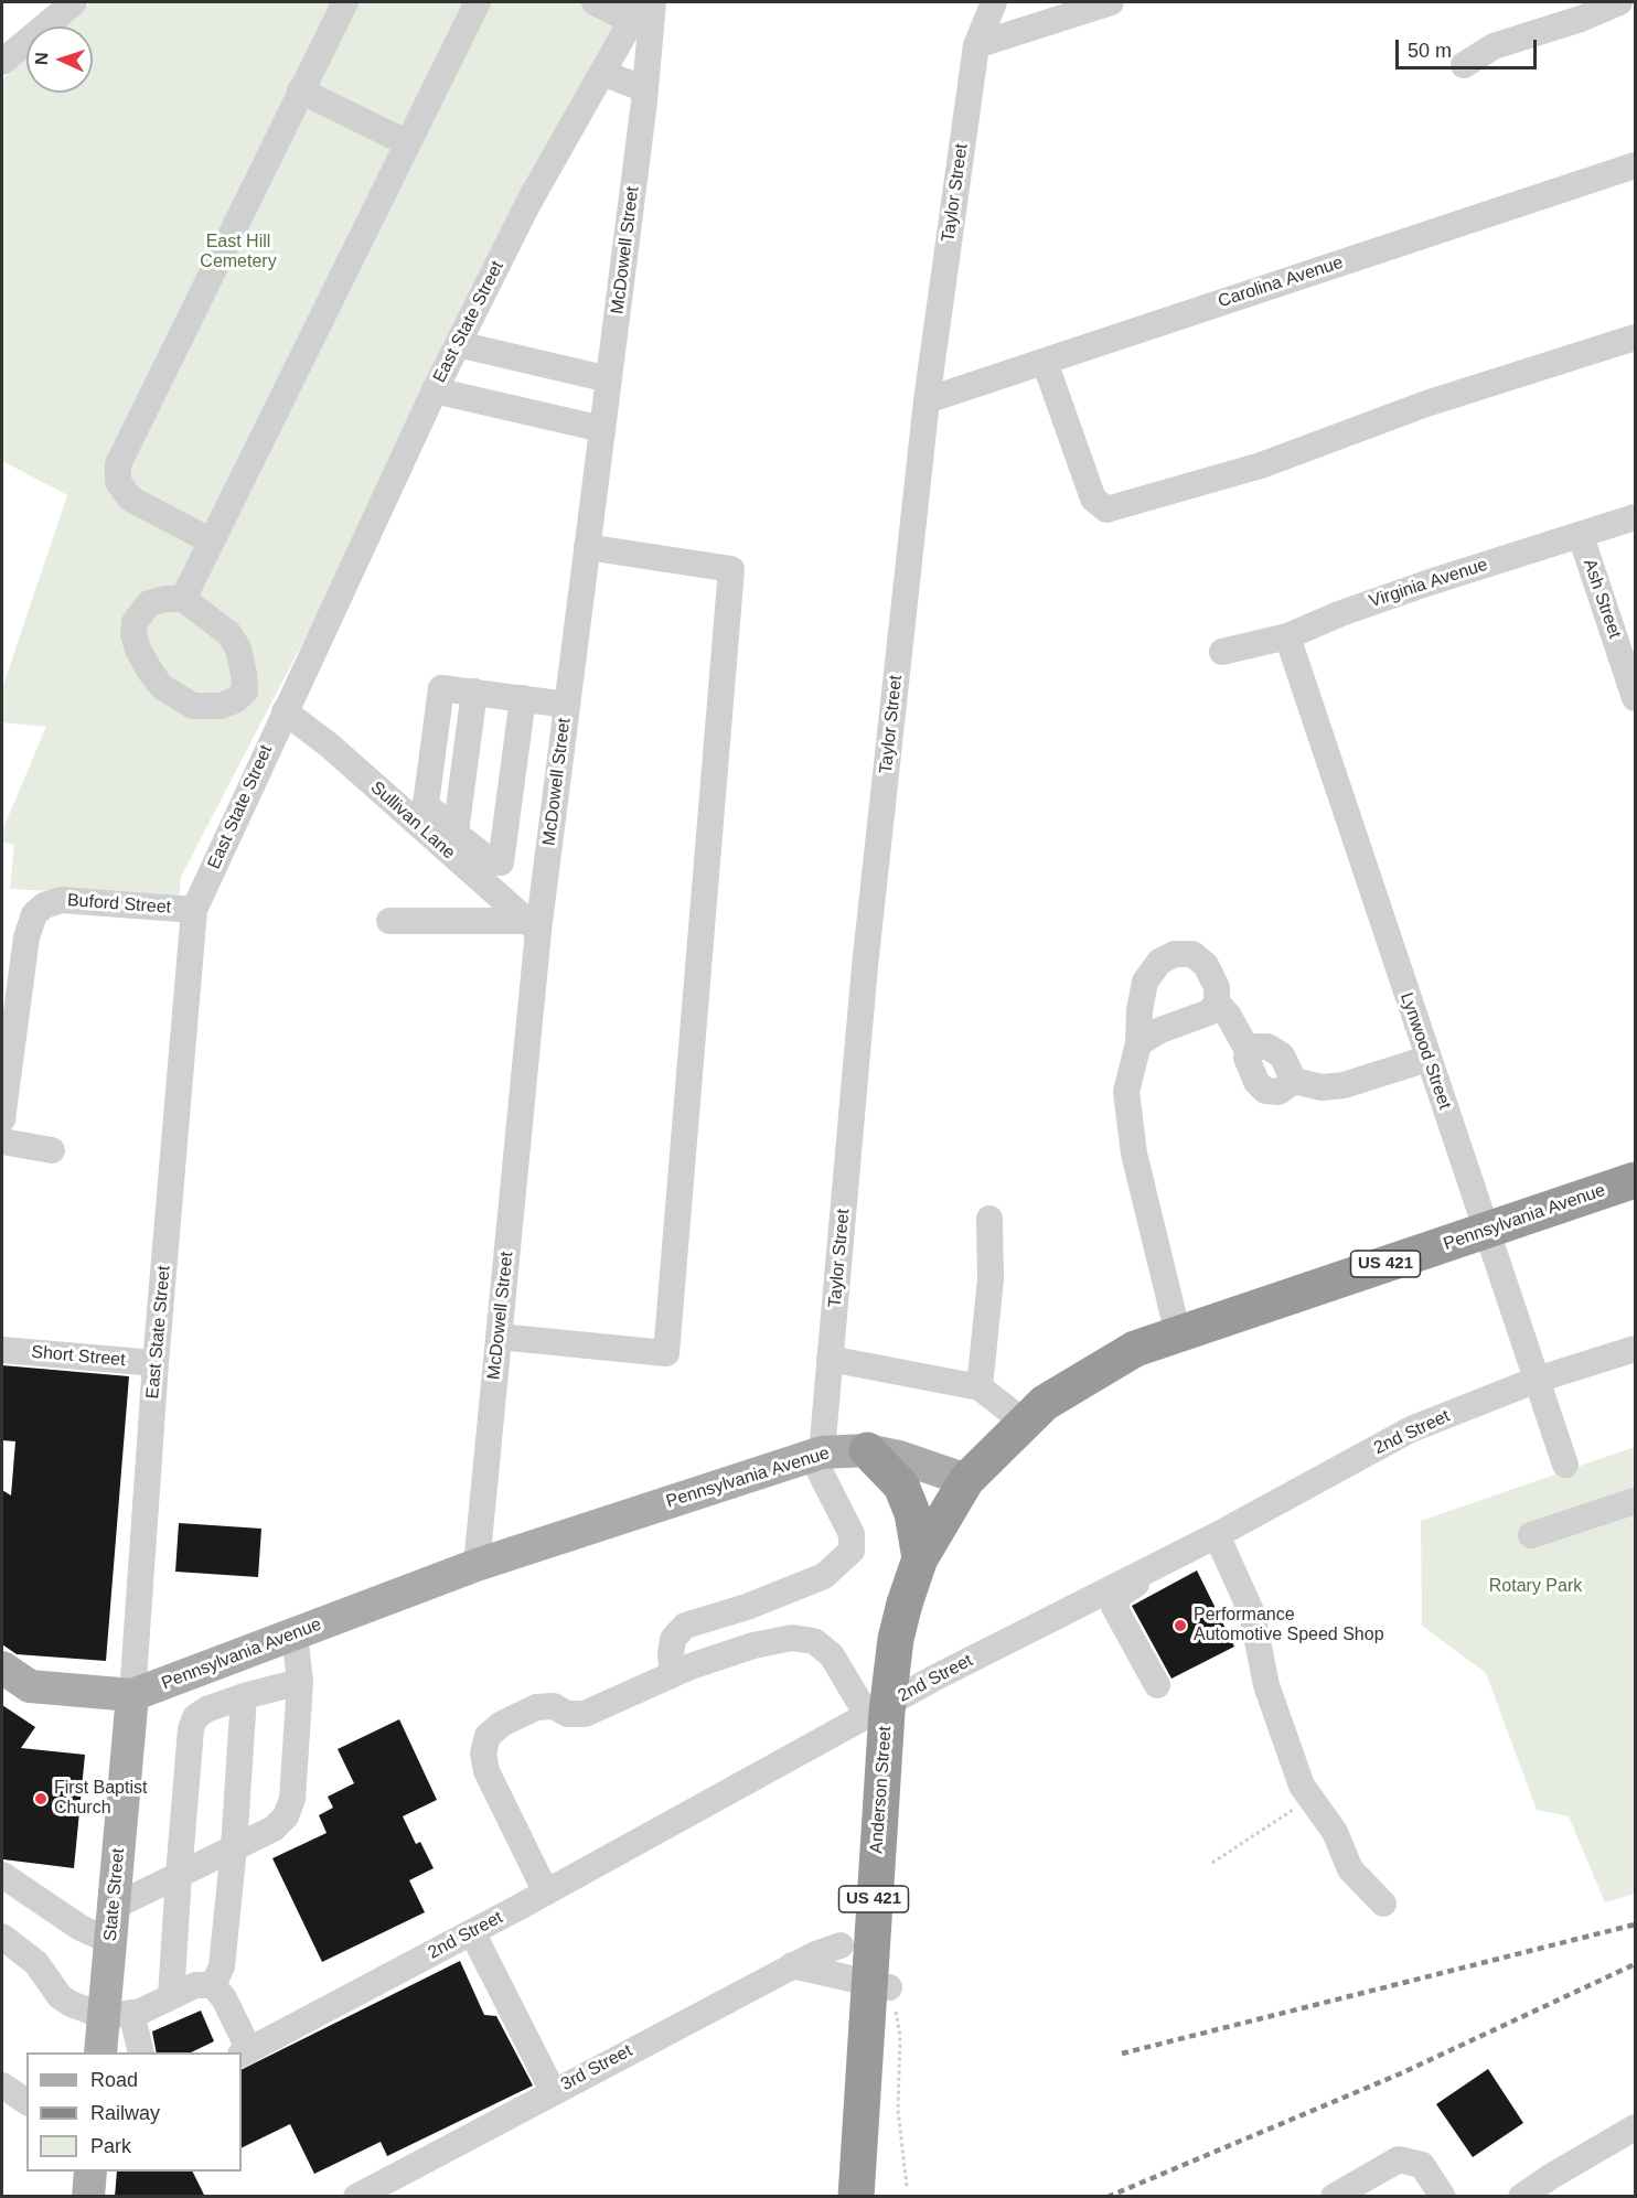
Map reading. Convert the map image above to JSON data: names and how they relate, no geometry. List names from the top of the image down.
{
  "streets": {
    "highway": ["Pennsylvania Avenue", "US 421", "Anderson Street"],
    "main road": ["State Street"],
    "street": [
      "Taylor Street",
      "McDowell Street",
      "Carolina Avenue",
      "East State Street",
      "Virginia Avenue",
      "Ash Street",
      "Sullivan Lane",
      "Buford Street",
      "Lynwood Street",
      "Short Street",
      "2nd Street",
      "3rd Street"
    ]
  },
  "crossings": [
    ["Taylor Street", "Carolina Avenue"],
    ["Taylor Street", "Pennsylvania Avenue"],
    ["McDowell Street", "Sullivan Lane"],
    ["McDowell Street", "Pennsylvania Avenue"],
    ["East State Street", "Sullivan Lane"],
    ["East State Street", "Buford Street"],
    ["East State Street", "Pennsylvania Avenue"],
    ["East State Street", "Short Street"],
    ["East State Street", "State Street"],
    ["Virginia Avenue", "Ash Street"],
    ["Virginia Avenue", "Lynwood Street"],
    ["Lynwood Street", "Pennsylvania Avenue"],
    ["Lynwood Street", "2nd Street"],
    ["Pennsylvania Avenue", "Anderson Street"],
    ["Pennsylvania Avenue", "State Street"]
  ],
  "parks": ["East Hill Cemetery", "Rotary Park"],
  "places": ["Performance Automotive Speed Shop", "First Baptist Church"],
  "legend": ["Road", "Railway", "Park"],
  "scale_bar": "50 m",
  "north": "left"
}
